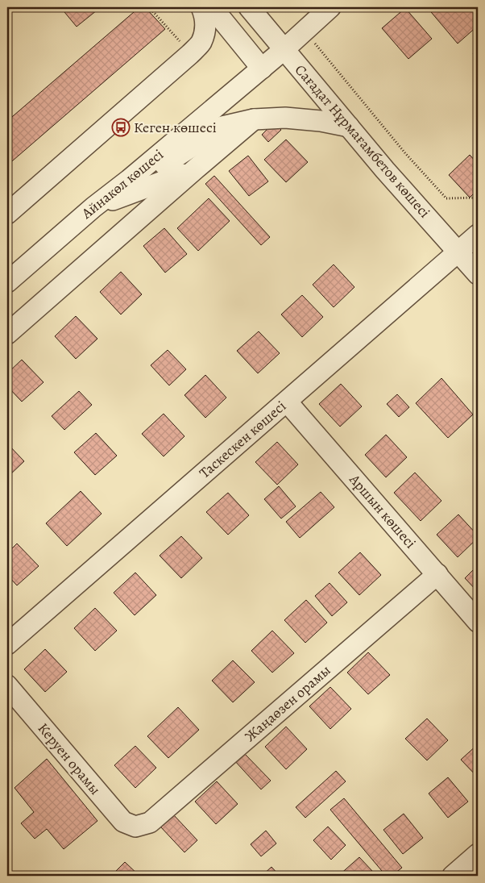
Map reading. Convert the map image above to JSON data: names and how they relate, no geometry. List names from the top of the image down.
{
  "streets": {
    "street": [
      "Сағадат Нұрмағамбетов көшесі",
      "Айнакөл көшесі",
      "Таскескен көшесі",
      "Аршын көшесі",
      "Жаңаөзен орамы",
      "Керуен орамы"
    ]
  },
  "crossings": [
    ["Сағадат Нұрмағамбетов көшесі", "Айнакөл көшесі"],
    ["Сағадат Нұрмағамбетов көшесі", "Таскескен көшесі"],
    ["Таскескен көшесі", "Аршын көшесі"],
    ["Аршын көшесі", "Жаңаөзен орамы"],
    ["Жаңаөзен орамы", "Керуен орамы"]
  ],
  "places": {
    "bus stop": ["Кеген көшесі"]
  }
}
